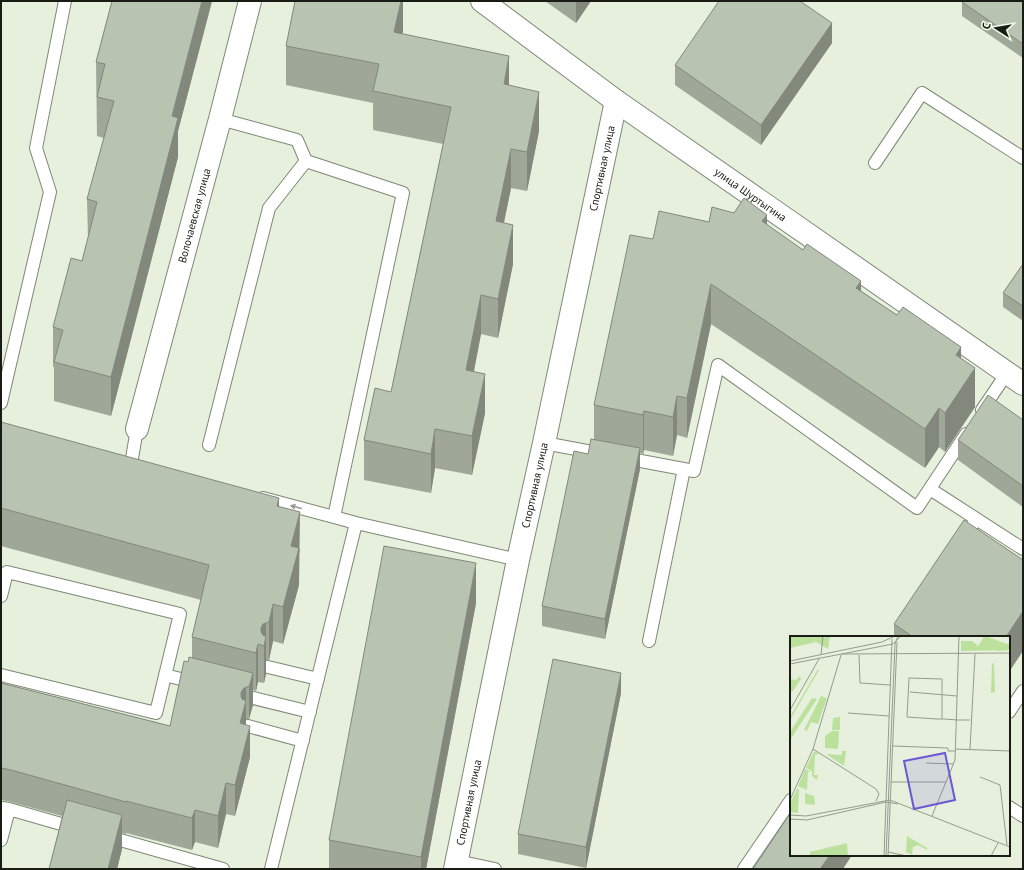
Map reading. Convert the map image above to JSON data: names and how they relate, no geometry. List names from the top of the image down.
{
  "streets": {
    "street": ["Спортивная улица", "улица Шуртыгина", "Волочаевская улица"]
  },
  "crossings": [
    ["Спортивная улица", "улица Шуртыгина"]
  ],
  "north": "left"
}
